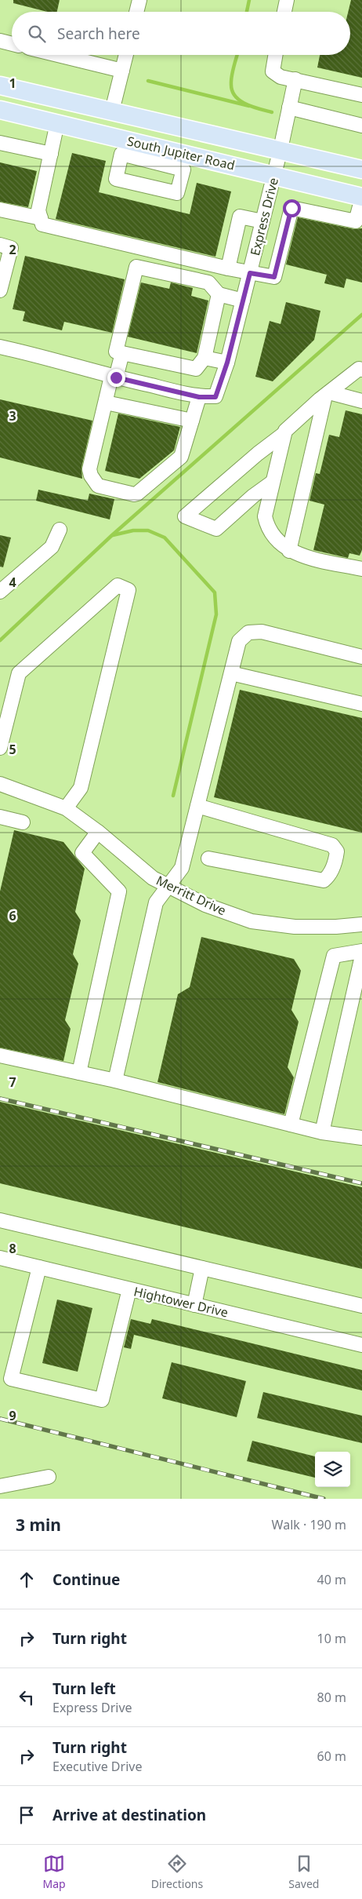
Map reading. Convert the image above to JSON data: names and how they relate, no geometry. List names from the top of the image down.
{
  "streets": {
    "main road": ["South Jupiter Road"],
    "street": ["Express Drive", "Merritt Drive", "Hightower Drive"]
  },
  "crossings": [
    ["South Jupiter Road", "Express Drive"]
  ],
  "page": {
    "search": "Search here",
    "heading": ["3 min", "Walk · 190 m"],
    "list": [
      ["Continue", "40 m"],
      ["Turn right", "10 m"],
      ["Turn left", "Express Drive", "80 m"],
      ["Turn right", "Executive Drive", "60 m"],
      "Arrive at destination"
    ],
    "nav": ["Map", "Directions", "Saved"]
  },
  "grid": {
    "rows": [
      "1",
      "2",
      "3",
      "4",
      "5",
      "6",
      "7",
      "8",
      "9"
    ]
  }
}
